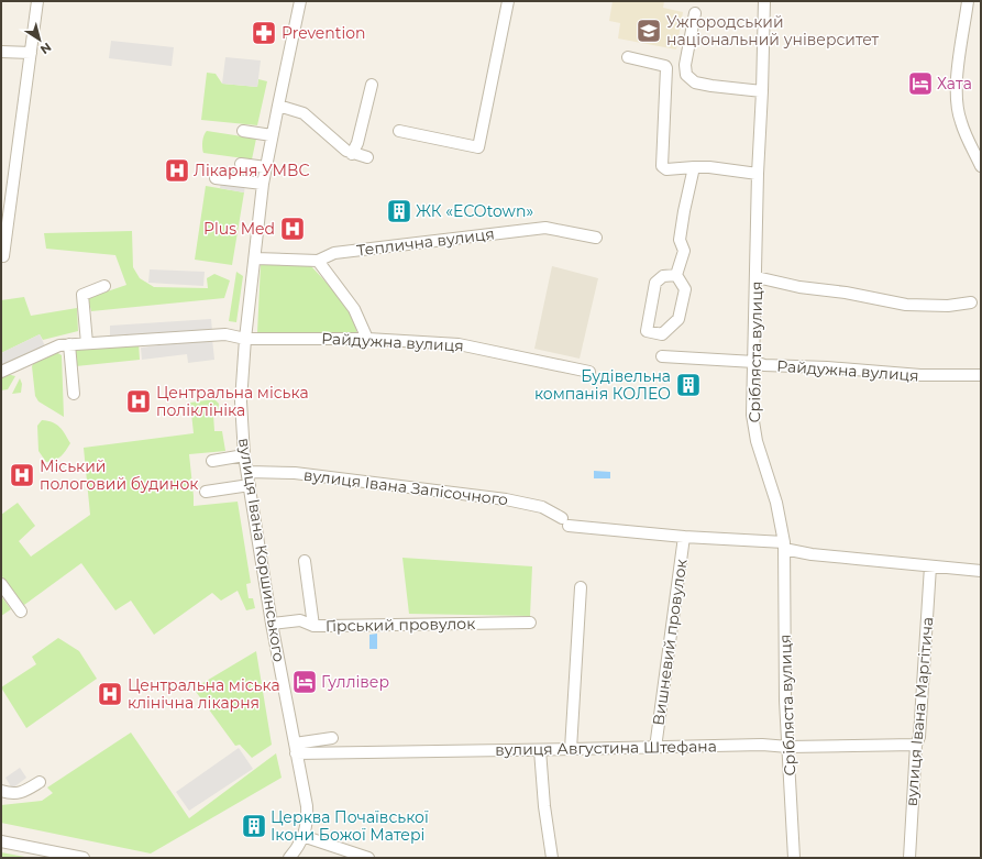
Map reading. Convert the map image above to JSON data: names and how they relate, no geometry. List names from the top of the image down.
{
  "streets": {
    "street": [
      "Теплична вулиця",
      "Райдужна вулиця",
      "Срібляста вулиця",
      "вулиця Івана Запісочного",
      "вулиця Івана Коршинського",
      "Гірський провулок",
      "Вишневий провулок",
      "вулиця Івана Маргітича",
      "вулиця Августина Штефана"
    ]
  },
  "crossings": [
    ["Теплична вулиця", "вулиця Івана Коршинського"],
    ["Райдужна вулиця", "Срібляста вулиця"],
    ["Райдужна вулиця", "вулиця Івана Коршинського"],
    ["Срібляста вулиця", "вулиця Івана Запісочного"],
    ["Срібляста вулиця", "вулиця Августина Штефана"],
    ["вулиця Івана Запісочного", "вулиця Івана Коршинського"],
    ["вулиця Івана Запісочного", "Вишневий провулок"],
    ["вулиця Івана Запісочного", "вулиця Івана Маргітича"],
    ["вулиця Івана Коршинського", "Гірський провулок"],
    ["вулиця Івана Коршинського", "вулиця Августина Штефана"],
    ["Вишневий провулок", "вулиця Августина Штефана"],
    ["вулиця Івана Маргітича", "вулиця Августина Штефана"]
  ],
  "places": {
    "school or university": ["Ужгородський національний університет"],
    "pharmacy": ["Prevention"],
    "hotel": ["Хата", "Гуллівер"],
    "hospital": [
      "Лікарня УМВС",
      "Plus Med",
      "Центральна міська поліклініка",
      "Міський пологовий будинок",
      "Центральна міська клінічна лікарня"
    ],
    "building": ["ЖК «ECOtown»", "Будівельна компанія КОЛЕО", "Церква Почаївської Ікони Божої Матері"]
  },
  "north": "bottom right"
}
